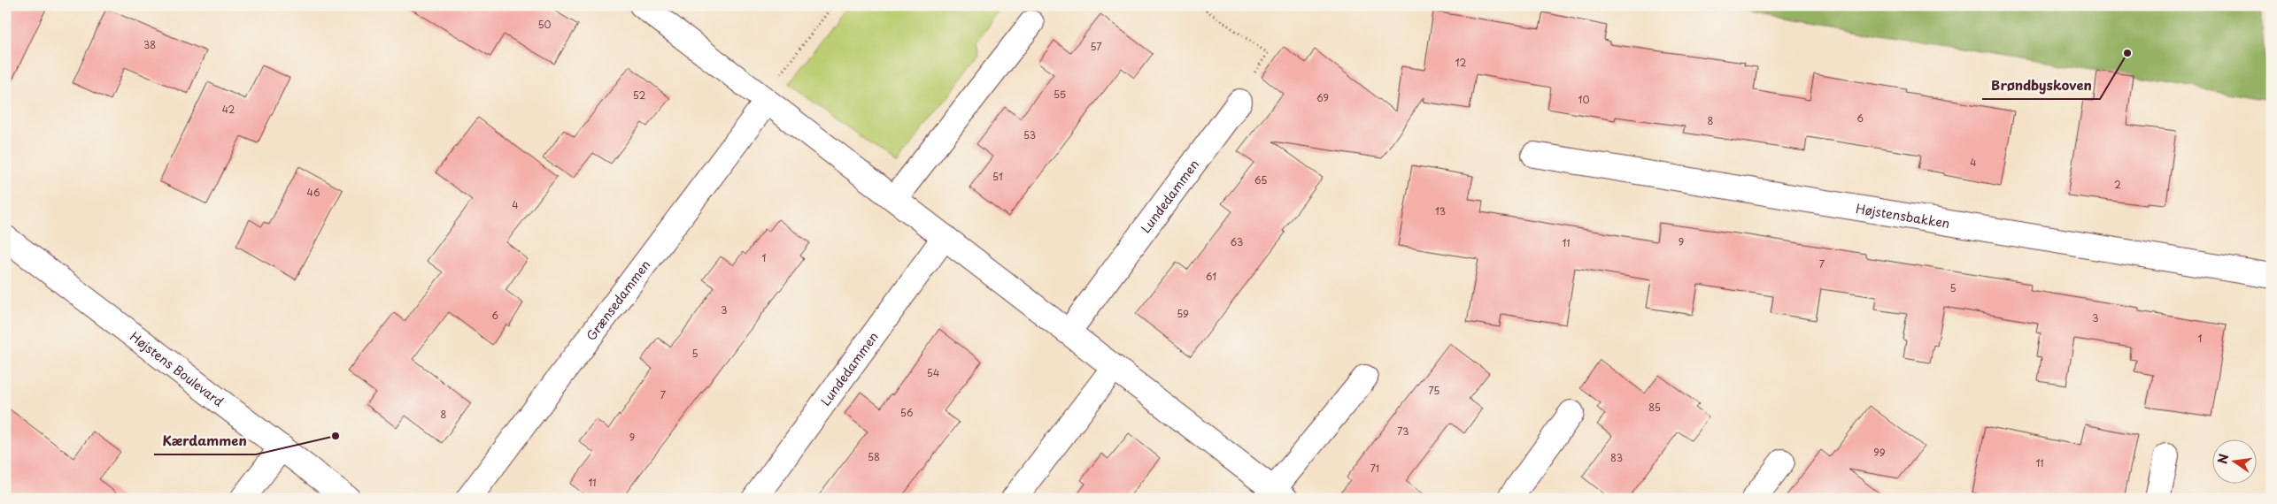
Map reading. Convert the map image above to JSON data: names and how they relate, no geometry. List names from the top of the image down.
{
  "streets": {
    "street": [
      "Lundedammen",
      "Højstensbakken",
      "Grænsedammen",
      "Højstens Boulevard"
    ]
  },
  "places": ["Brøndbyskoven", "Kærdammen"],
  "house_numbers": [
    "50",
    "38",
    "57",
    "12",
    "55",
    "52",
    "69",
    "10",
    "42",
    "6",
    "8",
    "53",
    "4",
    "51",
    "65",
    "2",
    "46",
    "4",
    "13",
    "63",
    "9",
    "11",
    "1",
    "7",
    "61",
    "5",
    "3",
    "59",
    "6",
    "3",
    "1",
    "5",
    "54",
    "75",
    "7",
    "85",
    "56",
    "8",
    "73",
    "9",
    "99",
    "58",
    "83",
    "11",
    "71",
    "11"
  ],
  "north": "left"
}
